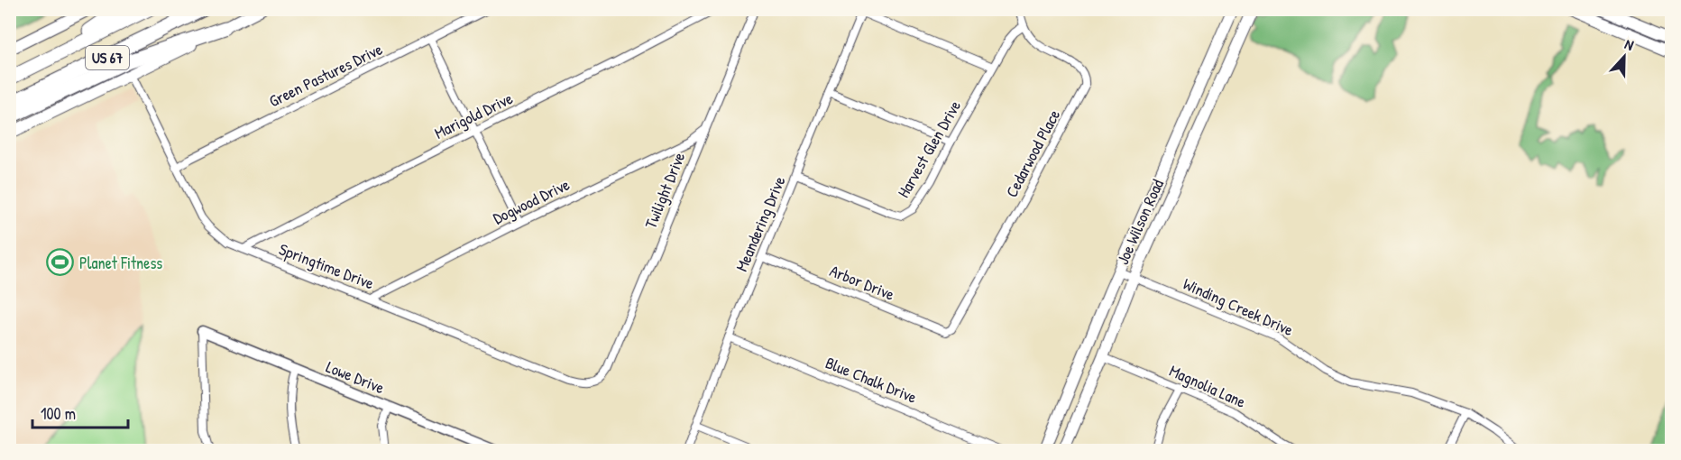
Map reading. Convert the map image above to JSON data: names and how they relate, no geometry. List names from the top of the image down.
{
  "streets": {
    "highway": ["US 67"],
    "main road": ["Joe Wilson Road"],
    "street": [
      "Green Pastures Drive",
      "Marigold Drive",
      "Harvest Glen Drive",
      "Cedarwood Place",
      "Twilight Drive",
      "Dogwood Drive",
      "Meandering Drive",
      "Springtime Drive",
      "Arbor Drive",
      "Winding Creek Drive",
      "Lowe Drive",
      "Blue Chalk Drive",
      "Magnolia Lane"
    ]
  },
  "crossings": [
    ["Green Pastures Drive", "Springtime Drive"],
    ["Marigold Drive", "Springtime Drive"],
    ["Harvest Glen Drive", "Cedarwood Place"],
    ["Harvest Glen Drive", "Meandering Drive"],
    ["Cedarwood Place", "Arbor Drive"],
    ["Twilight Drive", "Dogwood Drive"],
    ["Twilight Drive", "Springtime Drive"],
    ["Dogwood Drive", "Springtime Drive"],
    ["Joe Wilson Road", "Winding Creek Drive"],
    ["Joe Wilson Road", "Magnolia Lane"],
    ["Meandering Drive", "Arbor Drive"],
    ["Meandering Drive", "Blue Chalk Drive"]
  ],
  "places": {
    "sports": ["Planet Fitness"]
  },
  "scale_bar": "100 m",
  "north": "top"
}
